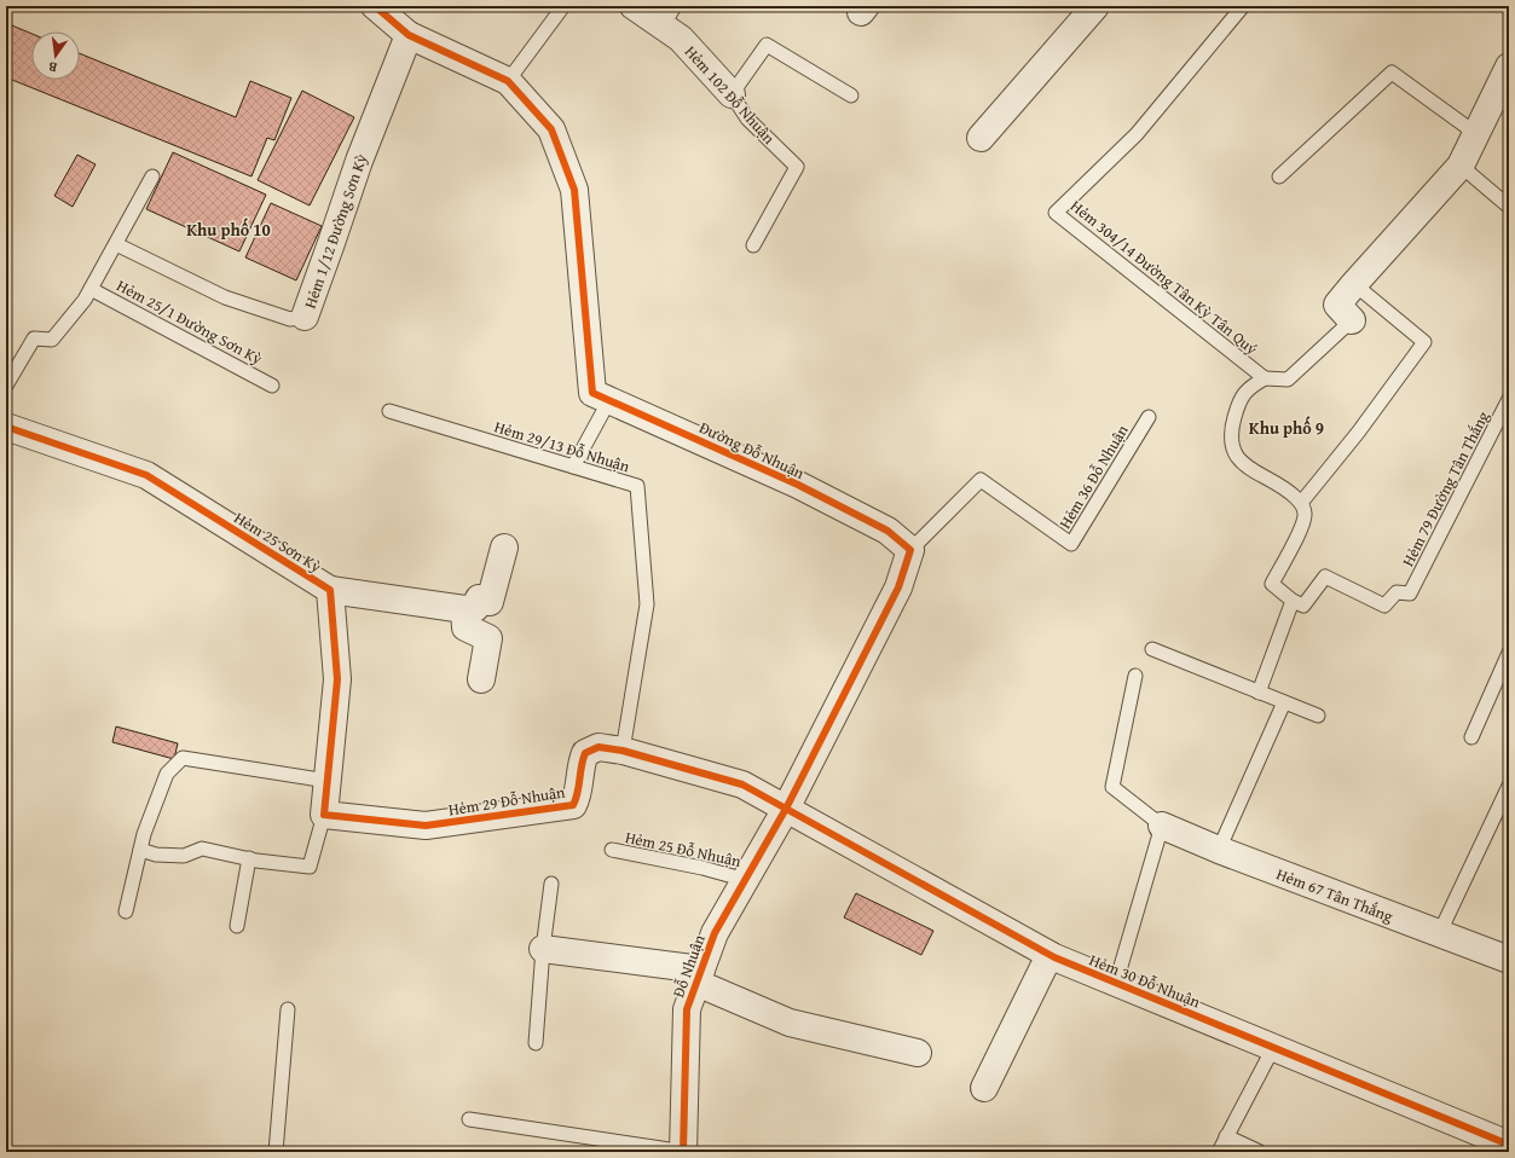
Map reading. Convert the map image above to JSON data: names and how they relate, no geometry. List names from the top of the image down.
{
  "streets": {
    "street": [
      "Hẻm 102 Đỗ Nhuận",
      "Hẻm 1/12 Đường Sơn Kỳ",
      "Đường Đỗ Nhuận",
      "Hẻm 25 Sơn Kỳ",
      "Hẻm 29 Đỗ Nhuận",
      "Hẻm 67 Tân Thắng",
      "Đỗ Nhuận",
      "Hẻm 30 Đỗ Nhuận"
    ],
    "lane": [
      "Hẻm 304/14 Đường Tân Kỳ Tân Quý",
      "Hẻm 25/1 Đường Sơn Kỳ",
      "Hẻm 29/13 Đỗ Nhuận",
      "Hẻm 36 Đỗ Nhuận",
      "Hẻm 79 Đường Tân Thắng",
      "Hẻm 25 Đỗ Nhuận"
    ]
  },
  "crossings": [
    ["Hẻm 1/12 Đường Sơn Kỳ", "Hẻm 25/1 Đường Sơn Kỳ"],
    ["Hẻm 29/13 Đỗ Nhuận", "Hẻm 29 Đỗ Nhuận"],
    ["Đường Đỗ Nhuận", "Hẻm 36 Đỗ Nhuận"],
    ["Hẻm 25 Sơn Kỳ", "Hẻm 29 Đỗ Nhuận"],
    ["Hẻm 29 Đỗ Nhuận", "Đỗ Nhuận"],
    ["Hẻm 29 Đỗ Nhuận", "Hẻm 30 Đỗ Nhuận"],
    ["Hẻm 25 Đỗ Nhuận", "Đỗ Nhuận"],
    ["Đỗ Nhuận", "Hẻm 30 Đỗ Nhuận"]
  ],
  "districts": ["Khu phố 10", "Khu phố 9"],
  "north": "bottom"
}
